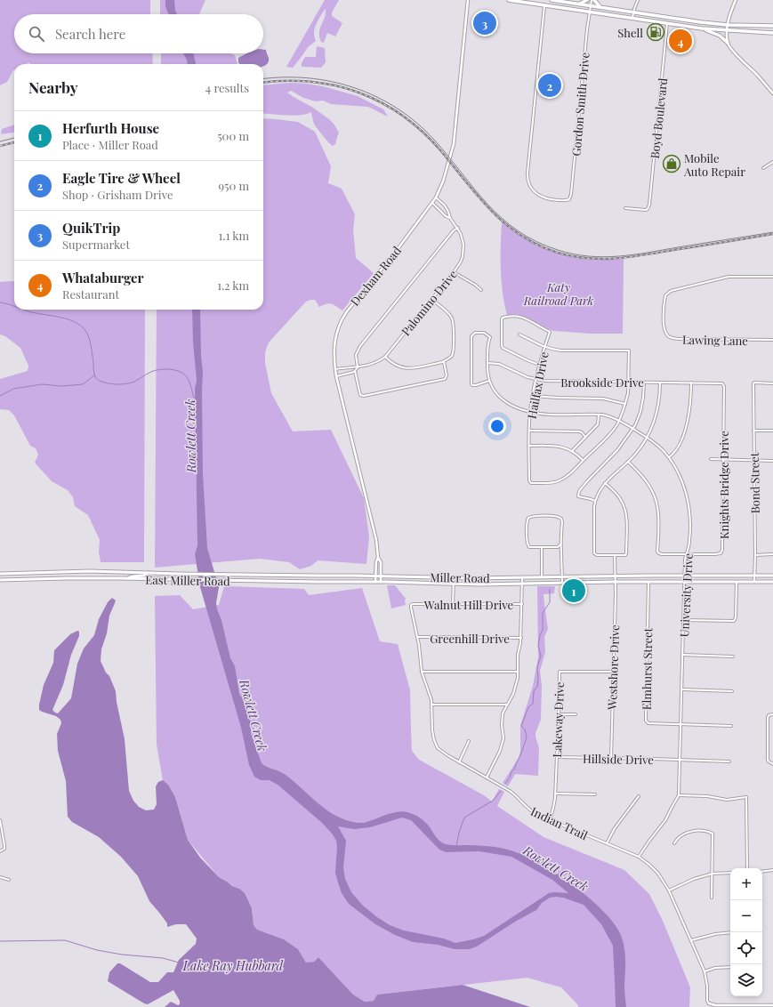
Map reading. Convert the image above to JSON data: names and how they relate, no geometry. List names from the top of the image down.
{
  "streets": {
    "main road": ["Miller Road", "East Miller Road"],
    "street": [
      "Gordon Smith Drive",
      "Boyd Boulevard",
      "Dexham Road",
      "Palomino Drive",
      "Lawing Lane",
      "Brookside Drive",
      "Hailfax Drive",
      "Bond Street",
      "Knights Bridge Drive",
      "University Drive",
      "Walnut Hill Drive",
      "Greenhill Drive",
      "Westshore Drive",
      "Elmhurst Street",
      "Lakeway Drive",
      "Hillside Drive",
      "Indian Trail"
    ]
  },
  "crossings": [
    ["Dexham Road", "Palomino Drive"],
    ["Dexham Road", "Miller Road"],
    ["Dexham Road", "East Miller Road"],
    ["Brookside Drive", "Hailfax Drive"],
    ["Brookside Drive", "Knights Bridge Drive"],
    ["Hailfax Drive", "University Drive"],
    ["Bond Street", "Miller Road"],
    ["Knights Bridge Drive", "University Drive"],
    ["Miller Road", "East Miller Road"],
    ["Miller Road", "University Drive"],
    ["Miller Road", "Westshore Drive"],
    ["Miller Road", "Elmhurst Street"],
    ["University Drive", "Elmhurst Street"],
    ["University Drive", "Hillside Drive"],
    ["University Drive", "Indian Trail"],
    ["Walnut Hill Drive", "Indian Trail"],
    ["Greenhill Drive", "Indian Trail"],
    ["Westshore Drive", "Lakeway Drive"],
    ["Westshore Drive", "Hillside Drive"],
    ["Lakeway Drive", "Hillside Drive"],
    ["Lakeway Drive", "Indian Trail"]
  ],
  "water": ["Rowlett Creek", "Lake Ray Hubbard"],
  "parks": ["Katy Railroad Park"],
  "places": {
    "fuel station": ["Shell"],
    "shop": ["Mobile Auto Repair"]
  },
  "page": {
    "pins": [
      "3",
      "4",
      "2",
      "1"
    ],
    "search": "Search here",
    "heading": ["Nearby", "4 results"],
    "list": [
      {
        "mark": "1",
        "name": "Herfurth House",
        "note": "Place · Miller Road",
        "value": "500 m"
      },
      {
        "mark": "2",
        "name": "Eagle Tire & Wheel",
        "note": "Shop · Grisham Drive",
        "value": "950 m"
      },
      {
        "mark": "3",
        "name": "QuikTrip",
        "note": "Supermarket",
        "value": "1.1 km"
      },
      {
        "mark": "4",
        "name": "Whataburger",
        "note": "Restaurant",
        "value": "1.2 km"
      }
    ],
    "map_buttons": ["+", "−"]
  }
}
